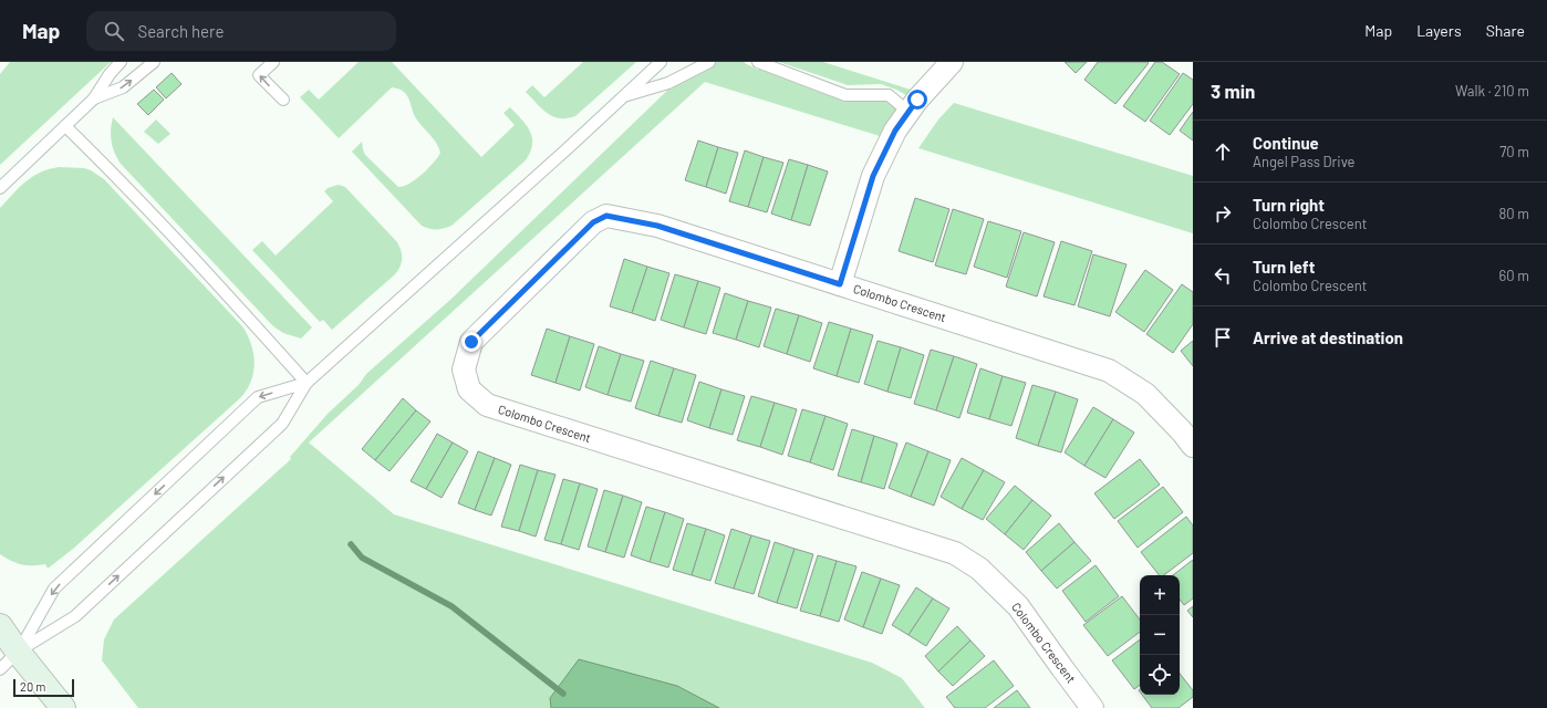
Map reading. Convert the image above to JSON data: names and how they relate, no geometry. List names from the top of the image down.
{
  "streets": {
    "street": ["Colombo Crescent"]
  },
  "scale_bar": "20 m",
  "page": {
    "header": "Map",
    "search": "Search here",
    "nav": ["Map", "Layers", "Share"],
    "heading": ["3 min", "Walk · 210 m"],
    "list": [
      ["Continue", "Angel Pass Drive", "70 m"],
      ["Turn right", "Colombo Crescent", "80 m"],
      ["Turn left", "Colombo Crescent", "60 m"],
      "Arrive at destination"
    ],
    "map_buttons": ["+", "−"],
    "scale": "20 m"
  }
}
